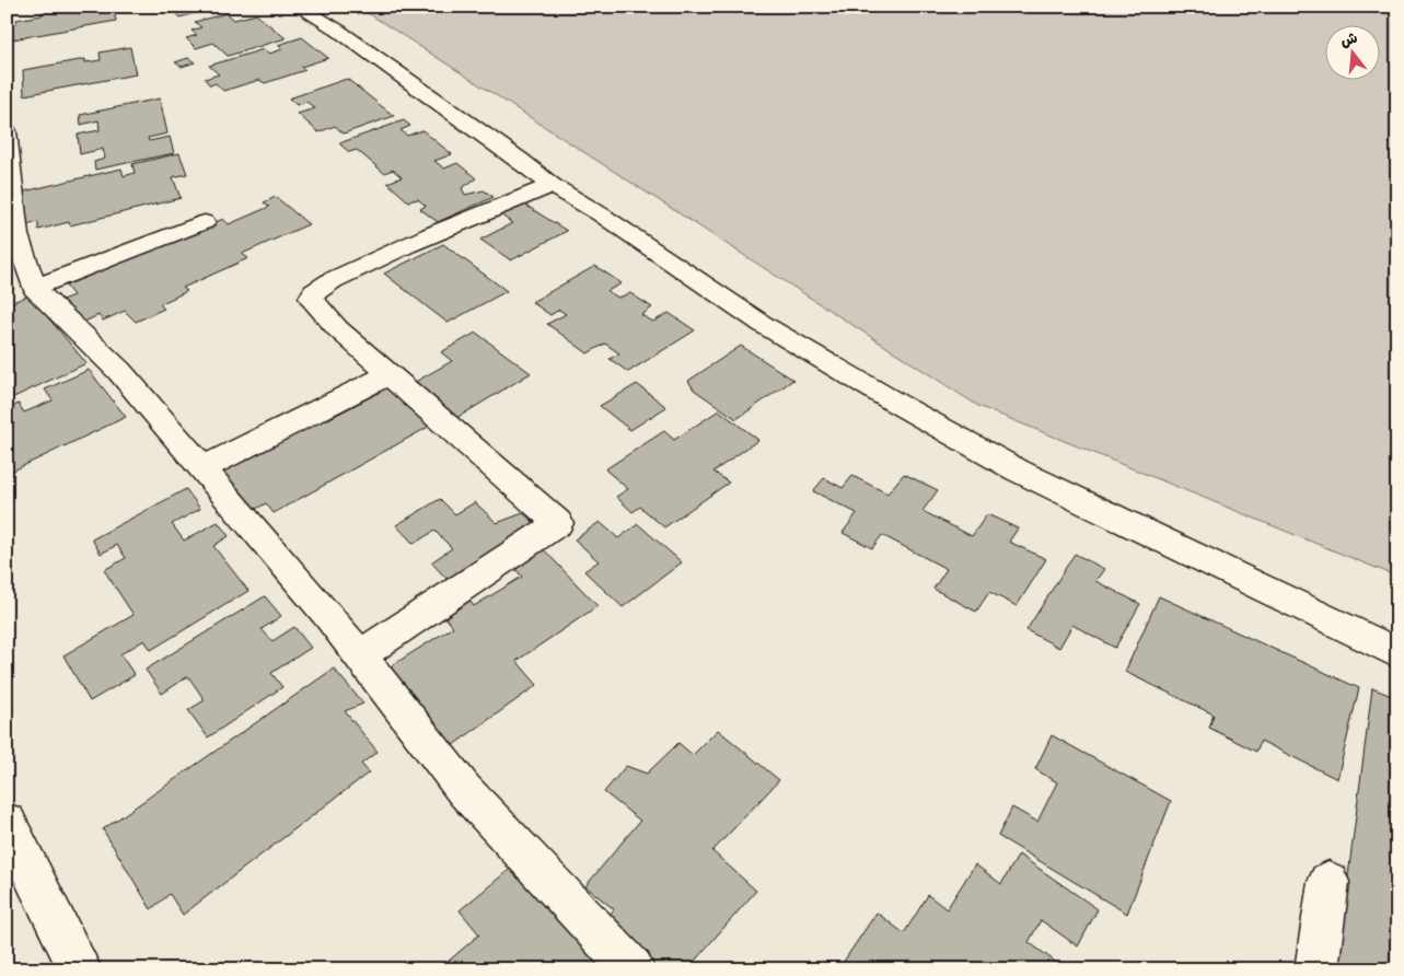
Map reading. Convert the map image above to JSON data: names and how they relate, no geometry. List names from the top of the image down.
{
  "north": "top"
}
